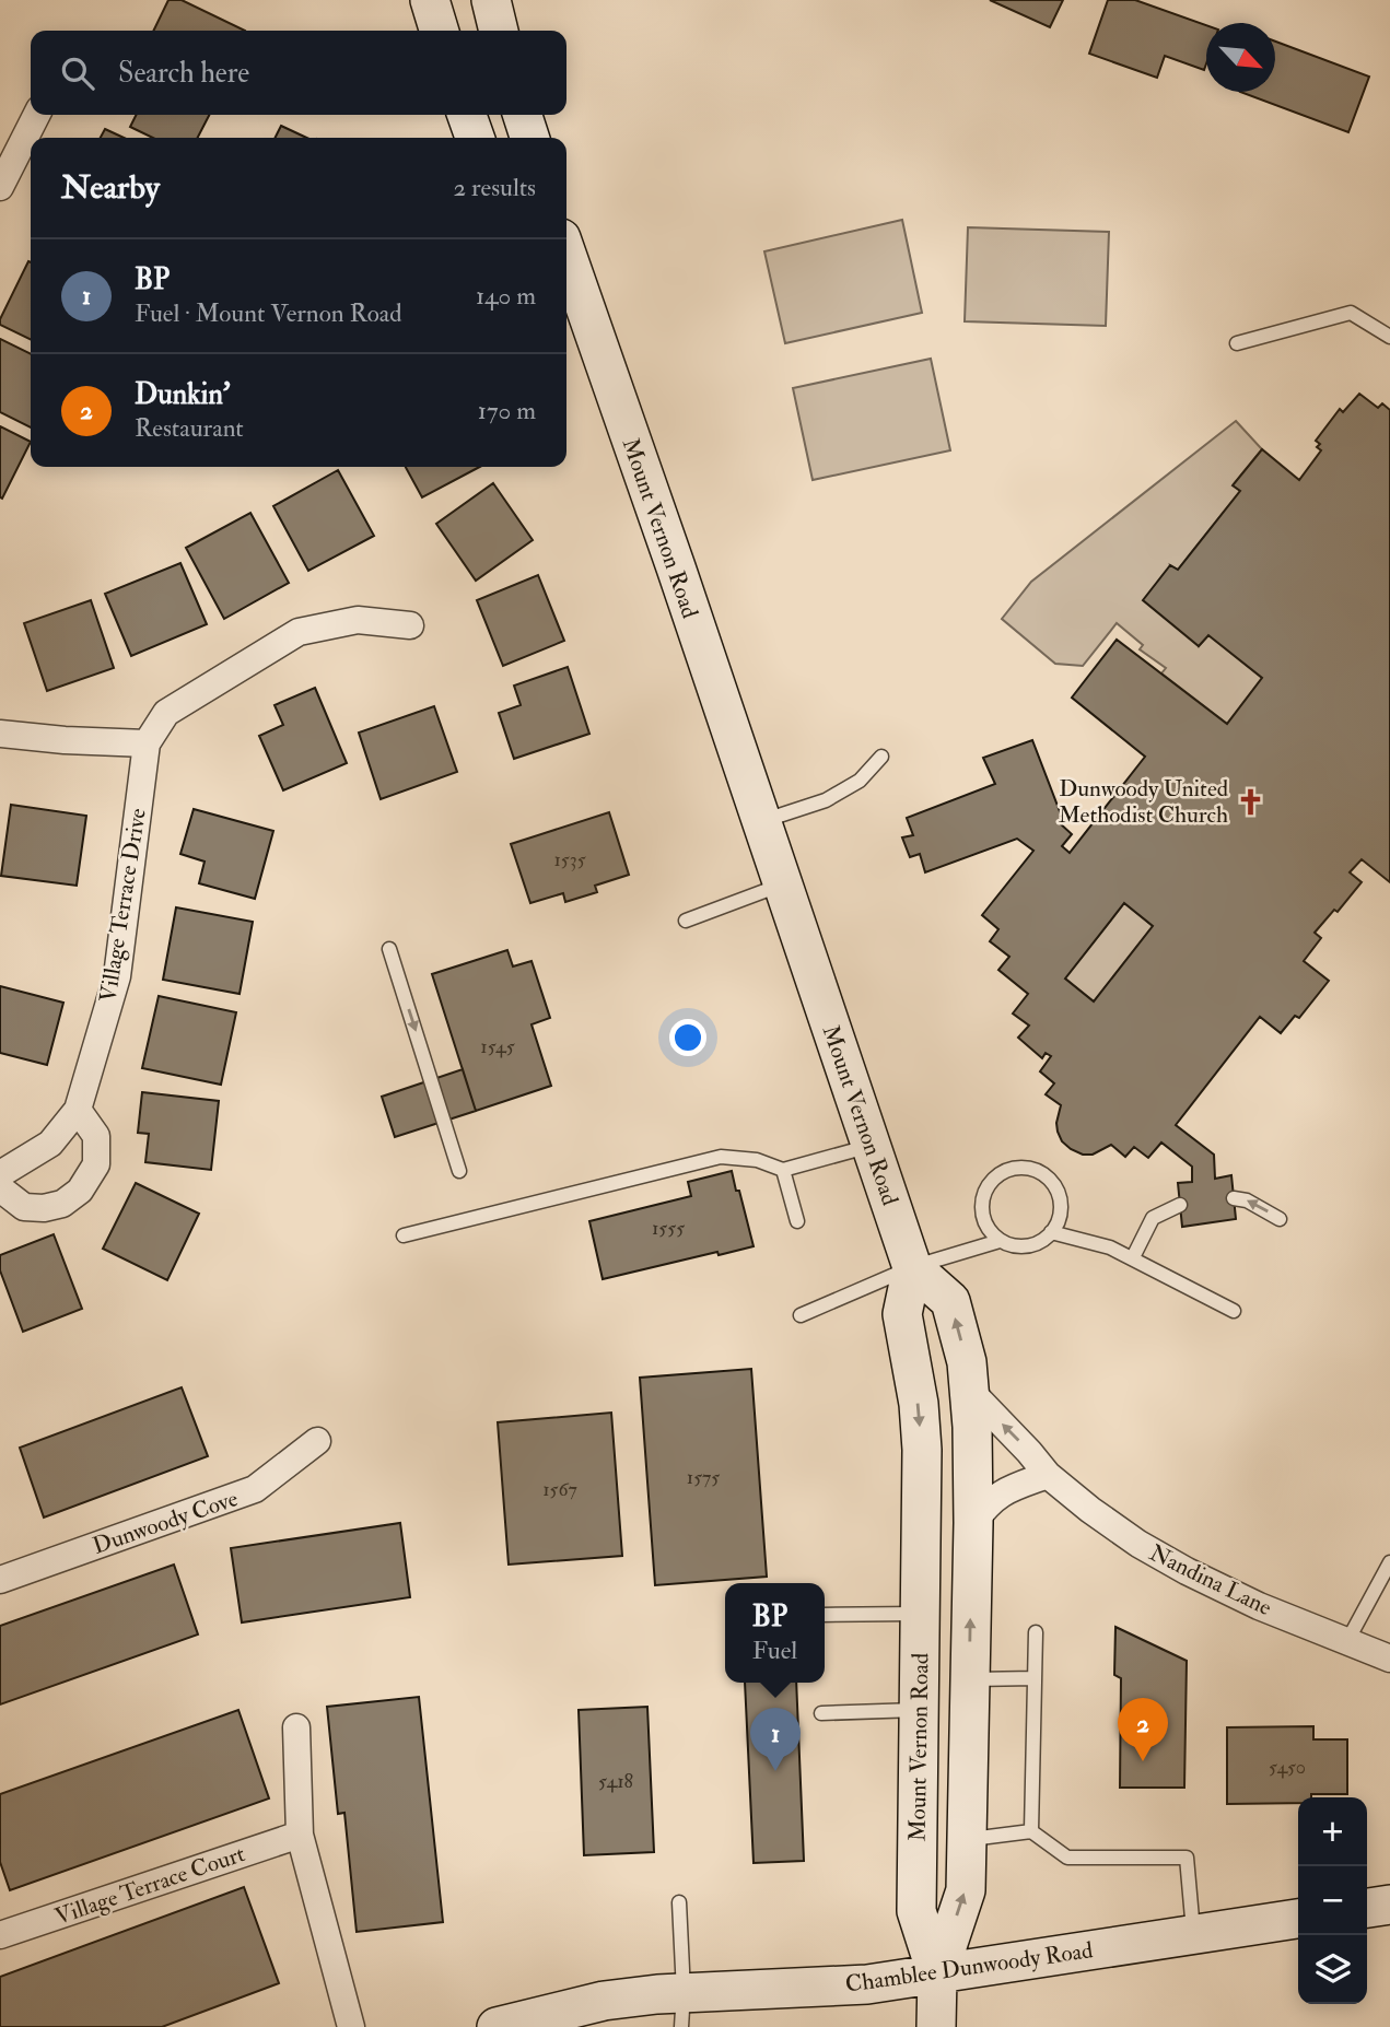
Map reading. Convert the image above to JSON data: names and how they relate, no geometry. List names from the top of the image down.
{
  "streets": {
    "main road": ["Mount Vernon Road", "Chamblee Dunwoody Road"],
    "street": [
      "Village Terrace Drive",
      "Dunwoody Cove",
      "Nandina Lane",
      "Village Terrace Court"
    ]
  },
  "crossings": [
    ["Mount Vernon Road", "Chamblee Dunwoody Road"]
  ],
  "places": {
    "church": ["Dunwoody United Methodist Church"]
  },
  "house_numbers": [
    "1535",
    "1545",
    "1555",
    "1575",
    "1567",
    "5450",
    "5418"
  ],
  "north": "bottom right",
  "page": {
    "search": "Search here",
    "heading": ["Nearby", "2 results"],
    "list": [
      {
        "mark": "1",
        "name": "BP",
        "note": "Fuel · Mount Vernon Road",
        "value": "140 m"
      },
      {
        "mark": "2",
        "name": "Dunkin'",
        "note": "Restaurant",
        "value": "170 m"
      }
    ],
    "popup": ["BP", "Fuel"],
    "pins": ["2", "1"],
    "map_buttons": ["+", "−"]
  }
}
